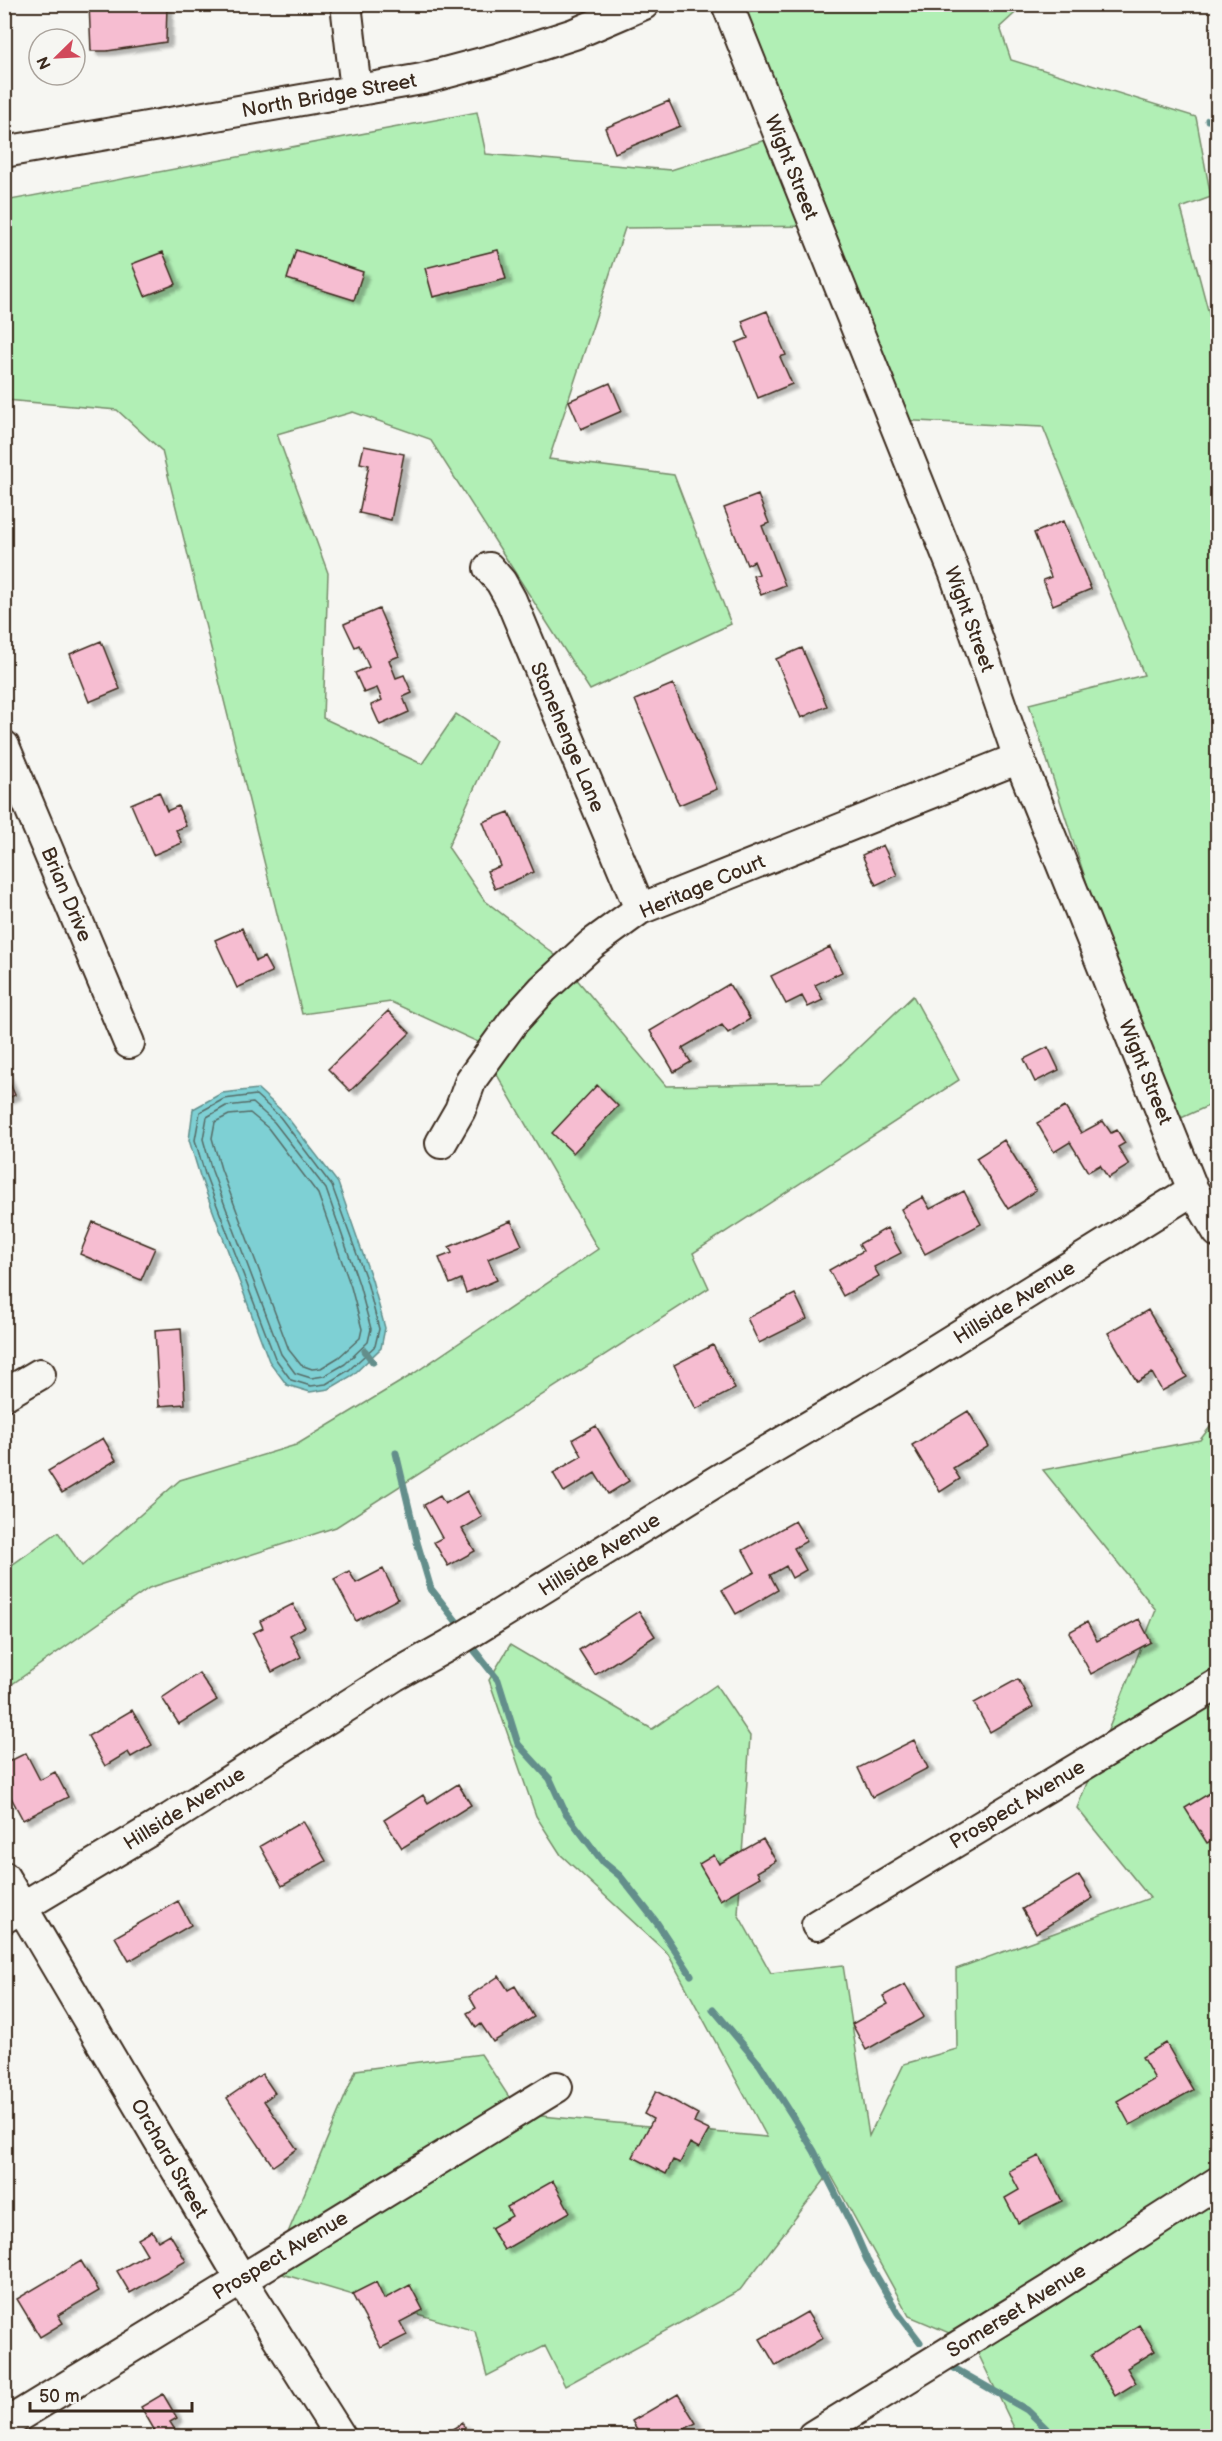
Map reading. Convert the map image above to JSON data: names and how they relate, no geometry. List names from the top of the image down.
{
  "streets": {
    "street": [
      "North Bridge Street",
      "Wight Street",
      "Stonehenge Lane",
      "Heritage Court",
      "Brian Drive",
      "Hillside Avenue",
      "Prospect Avenue",
      "Orchard Street",
      "Somerset Avenue"
    ]
  },
  "crossings": [
    ["Wight Street", "Heritage Court"],
    ["Wight Street", "Hillside Avenue"],
    ["Stonehenge Lane", "Heritage Court"],
    ["Hillside Avenue", "Orchard Street"],
    ["Prospect Avenue", "Orchard Street"]
  ],
  "scale_bar": "50 m",
  "north": "bottom left"
}
